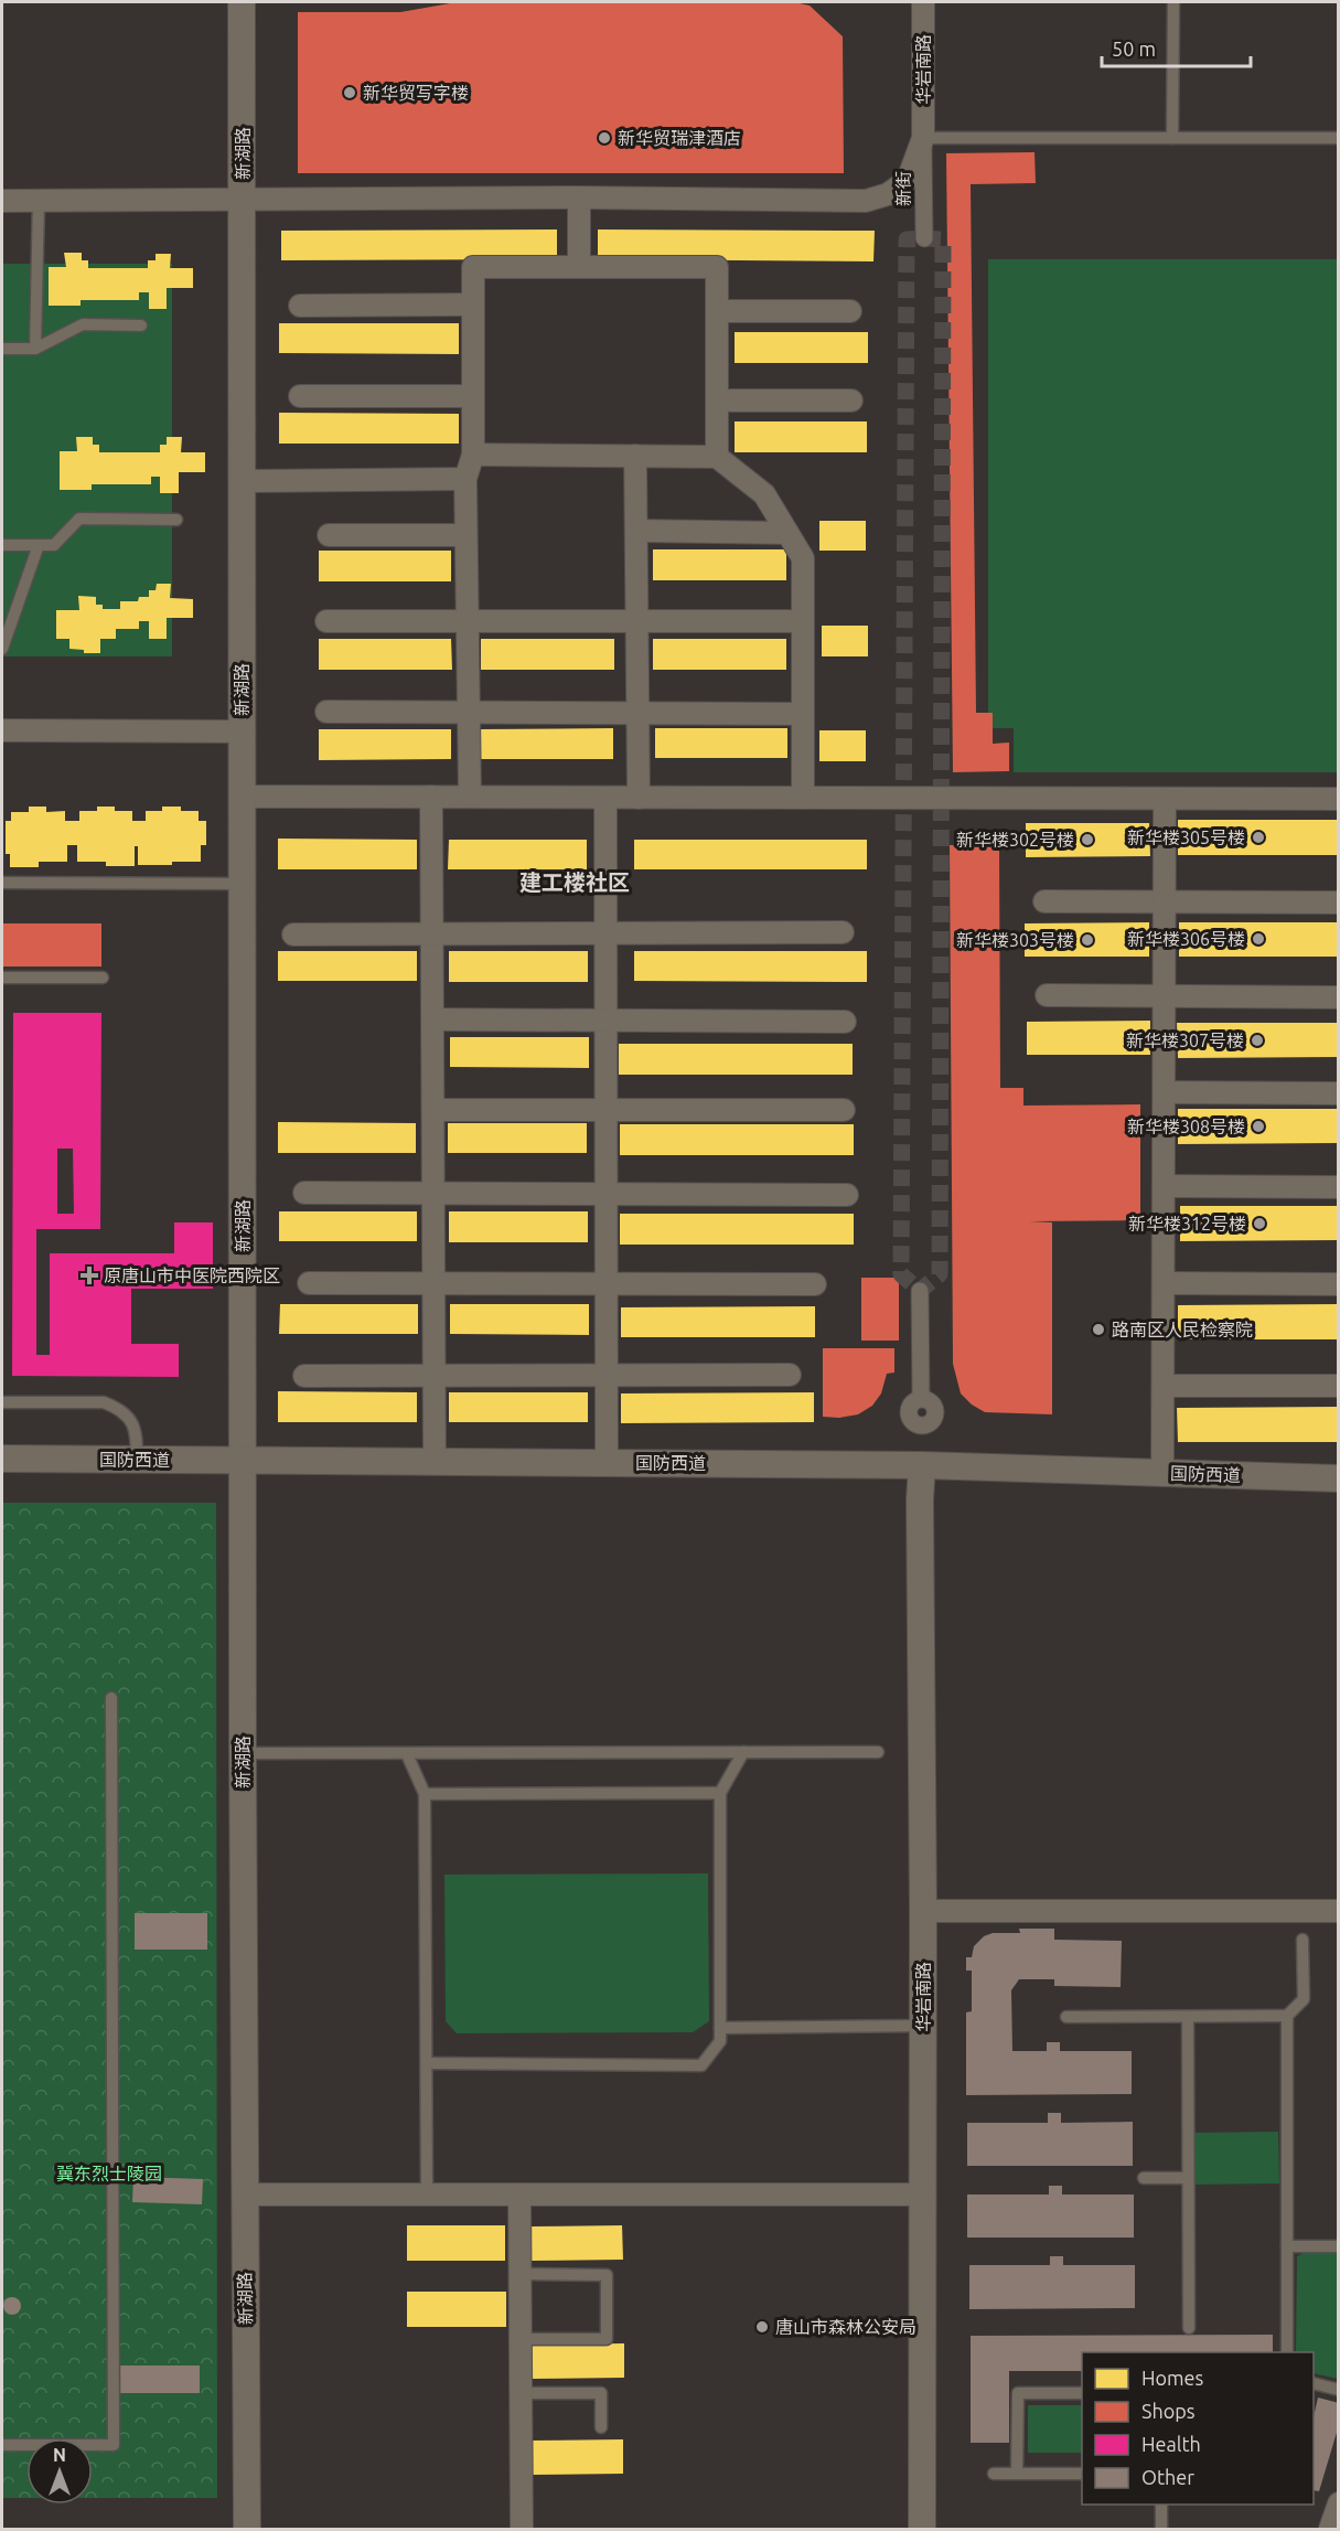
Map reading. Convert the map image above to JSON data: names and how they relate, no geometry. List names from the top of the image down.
{
  "streets": {
    "street": [
      "华岩南路",
      "新湖路",
      "新街",
      "国防西道"
    ]
  },
  "crossings": [
    ["华岩南路", "新街"],
    ["华岩南路", "国防西道"],
    ["新湖路", "国防西道"]
  ],
  "districts": ["建工楼社区"],
  "parks": ["冀东烈士陵园"],
  "places": {
    "other": [
      "新华贸写字楼",
      "新华贸瑞津酒店",
      "新华楼305号楼",
      "新华楼302号楼",
      "新华楼306号楼",
      "新华楼303号楼",
      "新华楼307号楼",
      "新华楼308号楼",
      "新华楼312号楼",
      "路南区人民检察院",
      "唐山市森林公安局"
    ],
    "health": ["原唐山市中医院西院区"]
  },
  "legend": [
    "Homes",
    "Shops",
    "Health",
    "Other"
  ],
  "scale_bar": "50 m",
  "north": "top"
}
